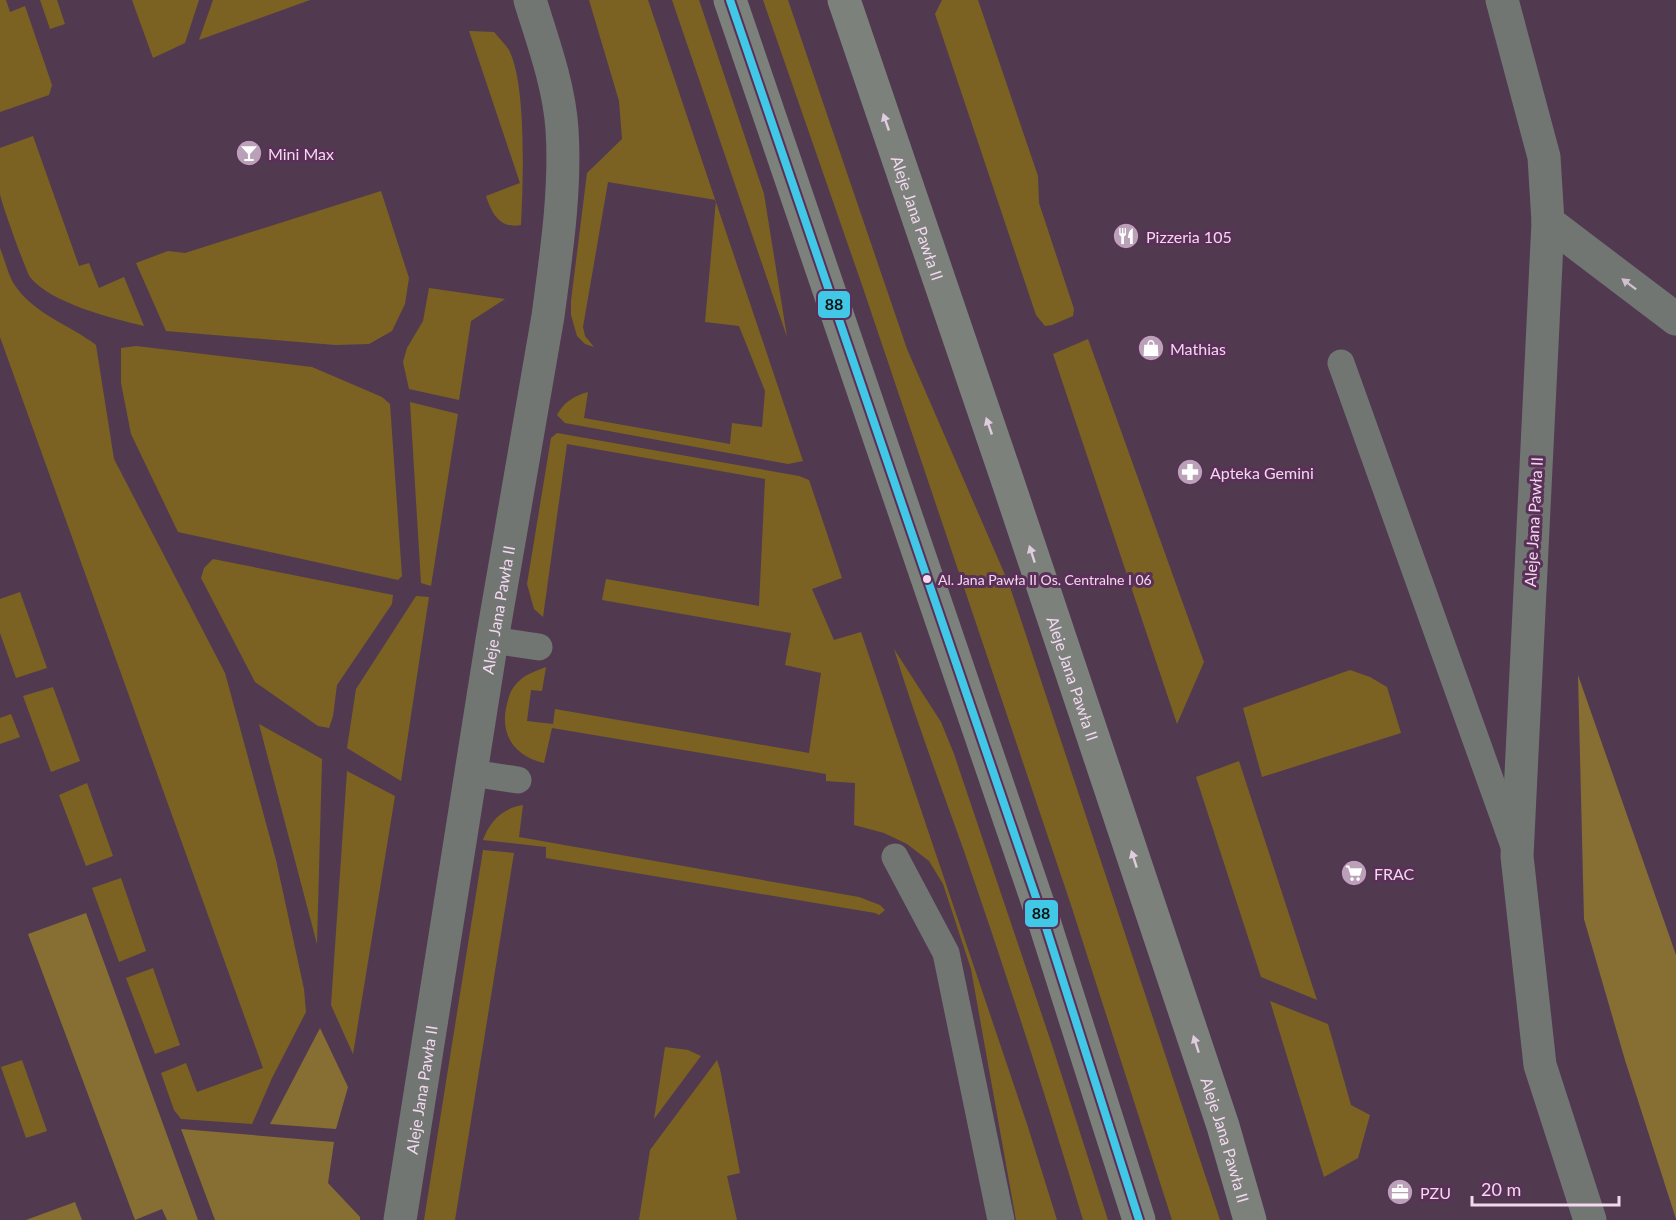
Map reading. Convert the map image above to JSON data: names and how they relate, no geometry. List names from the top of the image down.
{
  "streets": {
    "main road": ["Aleje Jana Pawła II"]
  },
  "places": {
    "bar": ["Mini Max"],
    "restaurant": ["Pizzeria 105"],
    "shop": ["Mathias"],
    "pharmacy": ["Apteka Gemini"],
    "other": ["Al. Jana Pawła II Os. Centralne I 06"],
    "supermarket": ["FRAC"],
    "office": ["PZU"]
  },
  "lines": ["transit line 88"],
  "scale_bar": "20 m"
}
